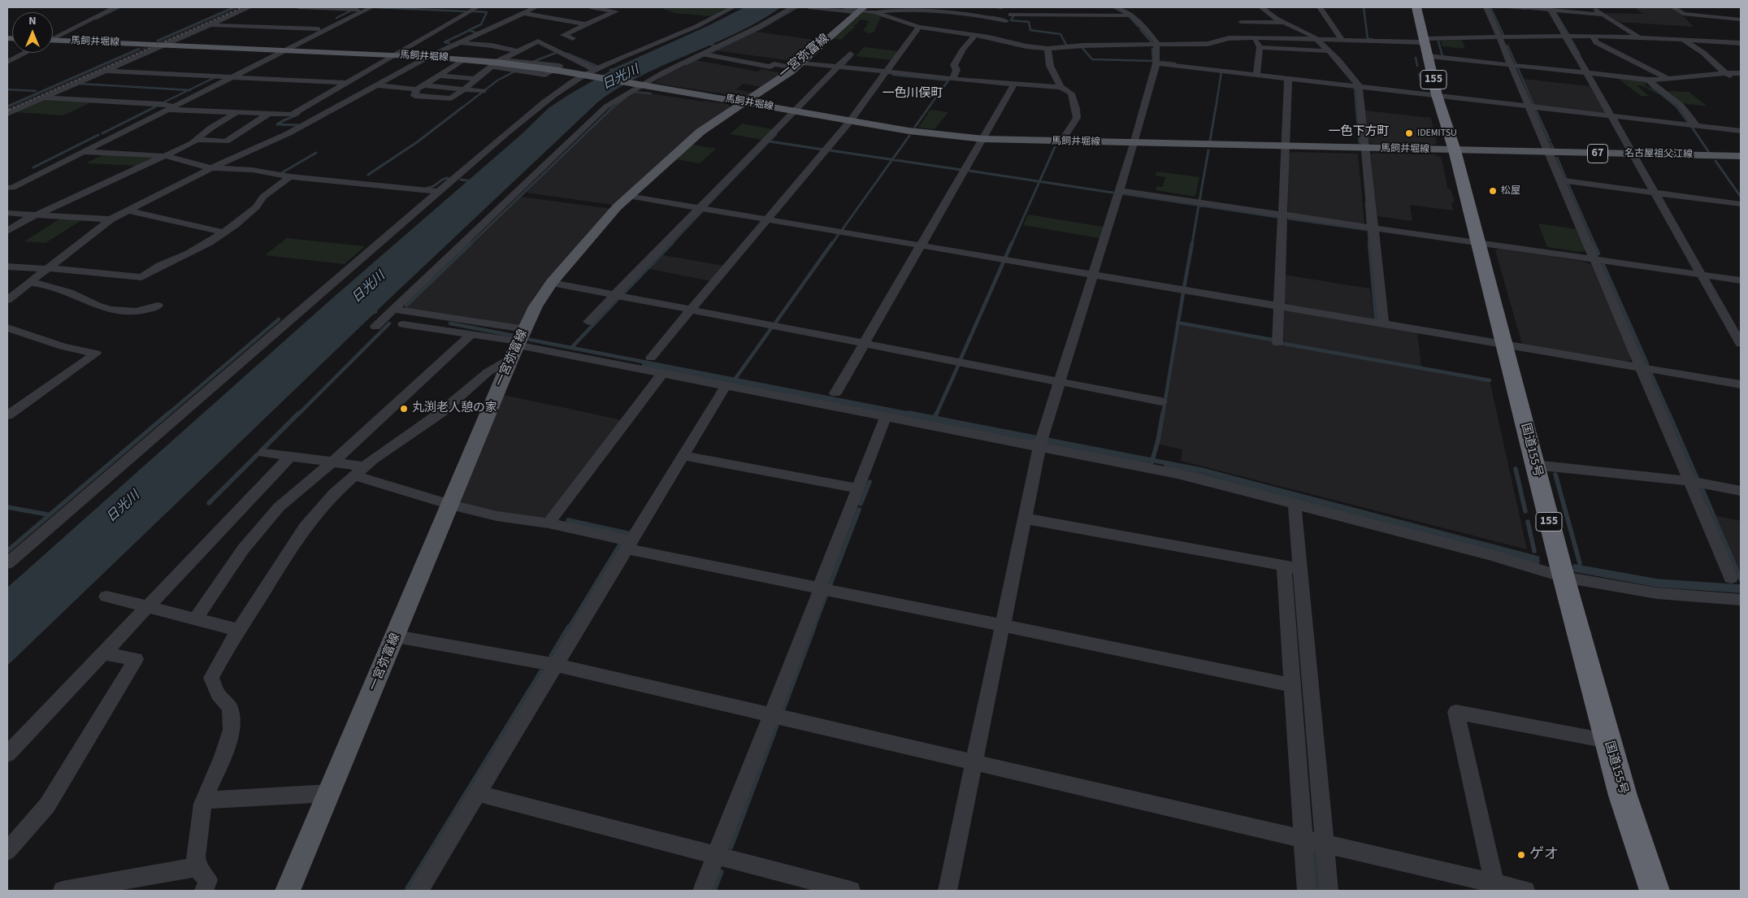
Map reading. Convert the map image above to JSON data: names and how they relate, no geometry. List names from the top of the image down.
{
  "streets": {
    "highway": ["155", "国道155号"],
    "main road": [
      "馬飼井堀線",
      "一宮弥富線",
      "67",
      "名古屋祖父江線"
    ]
  },
  "crossings": [
    ["馬飼井堀線", "一宮弥富線"],
    ["馬飼井堀線", "名古屋祖父江線"],
    ["馬飼井堀線", "国道155号"],
    ["名古屋祖父江線", "国道155号"]
  ],
  "districts": ["一色川俣町", "一色下方町"],
  "water": ["日光川"],
  "places": [
    "IDEMITSU",
    "松屋",
    "丸渕老人憩の家",
    "ゲオ"
  ],
  "north": "top"
}
